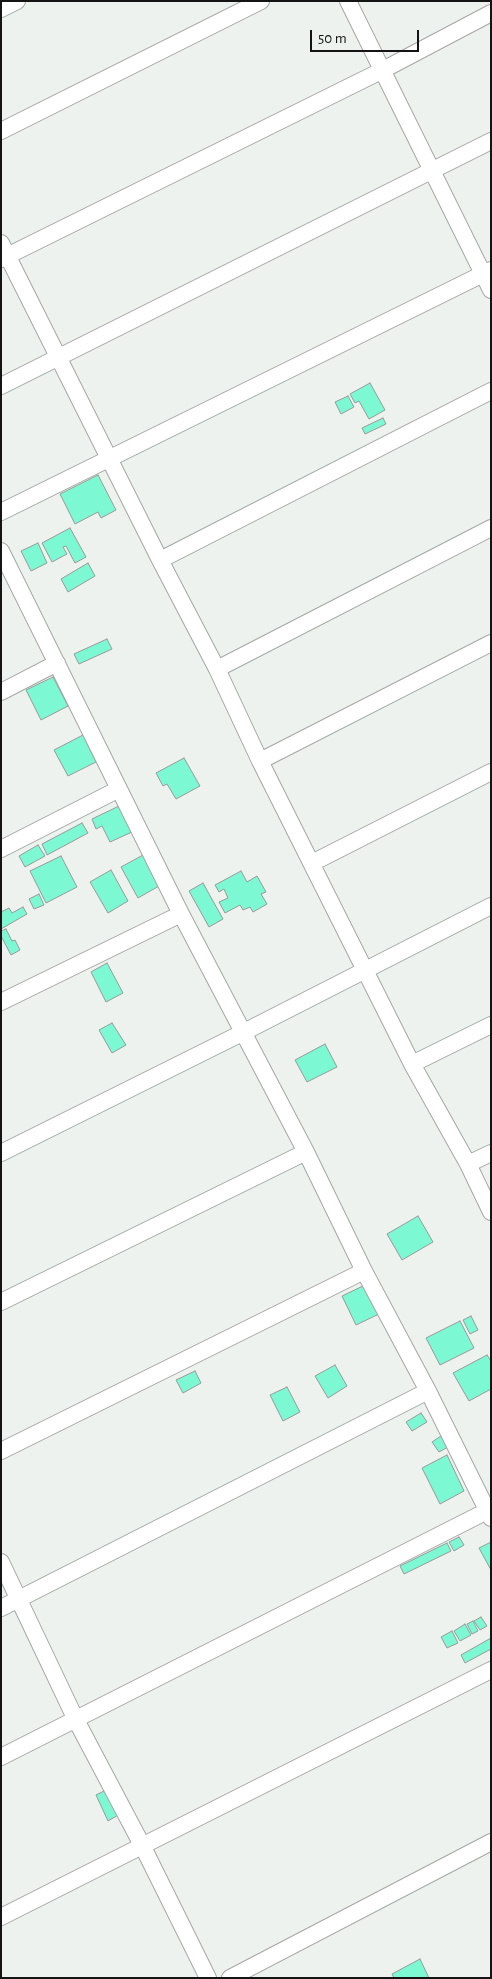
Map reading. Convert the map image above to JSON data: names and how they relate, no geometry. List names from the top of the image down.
{
  "scale_bar": "50 m"
}
